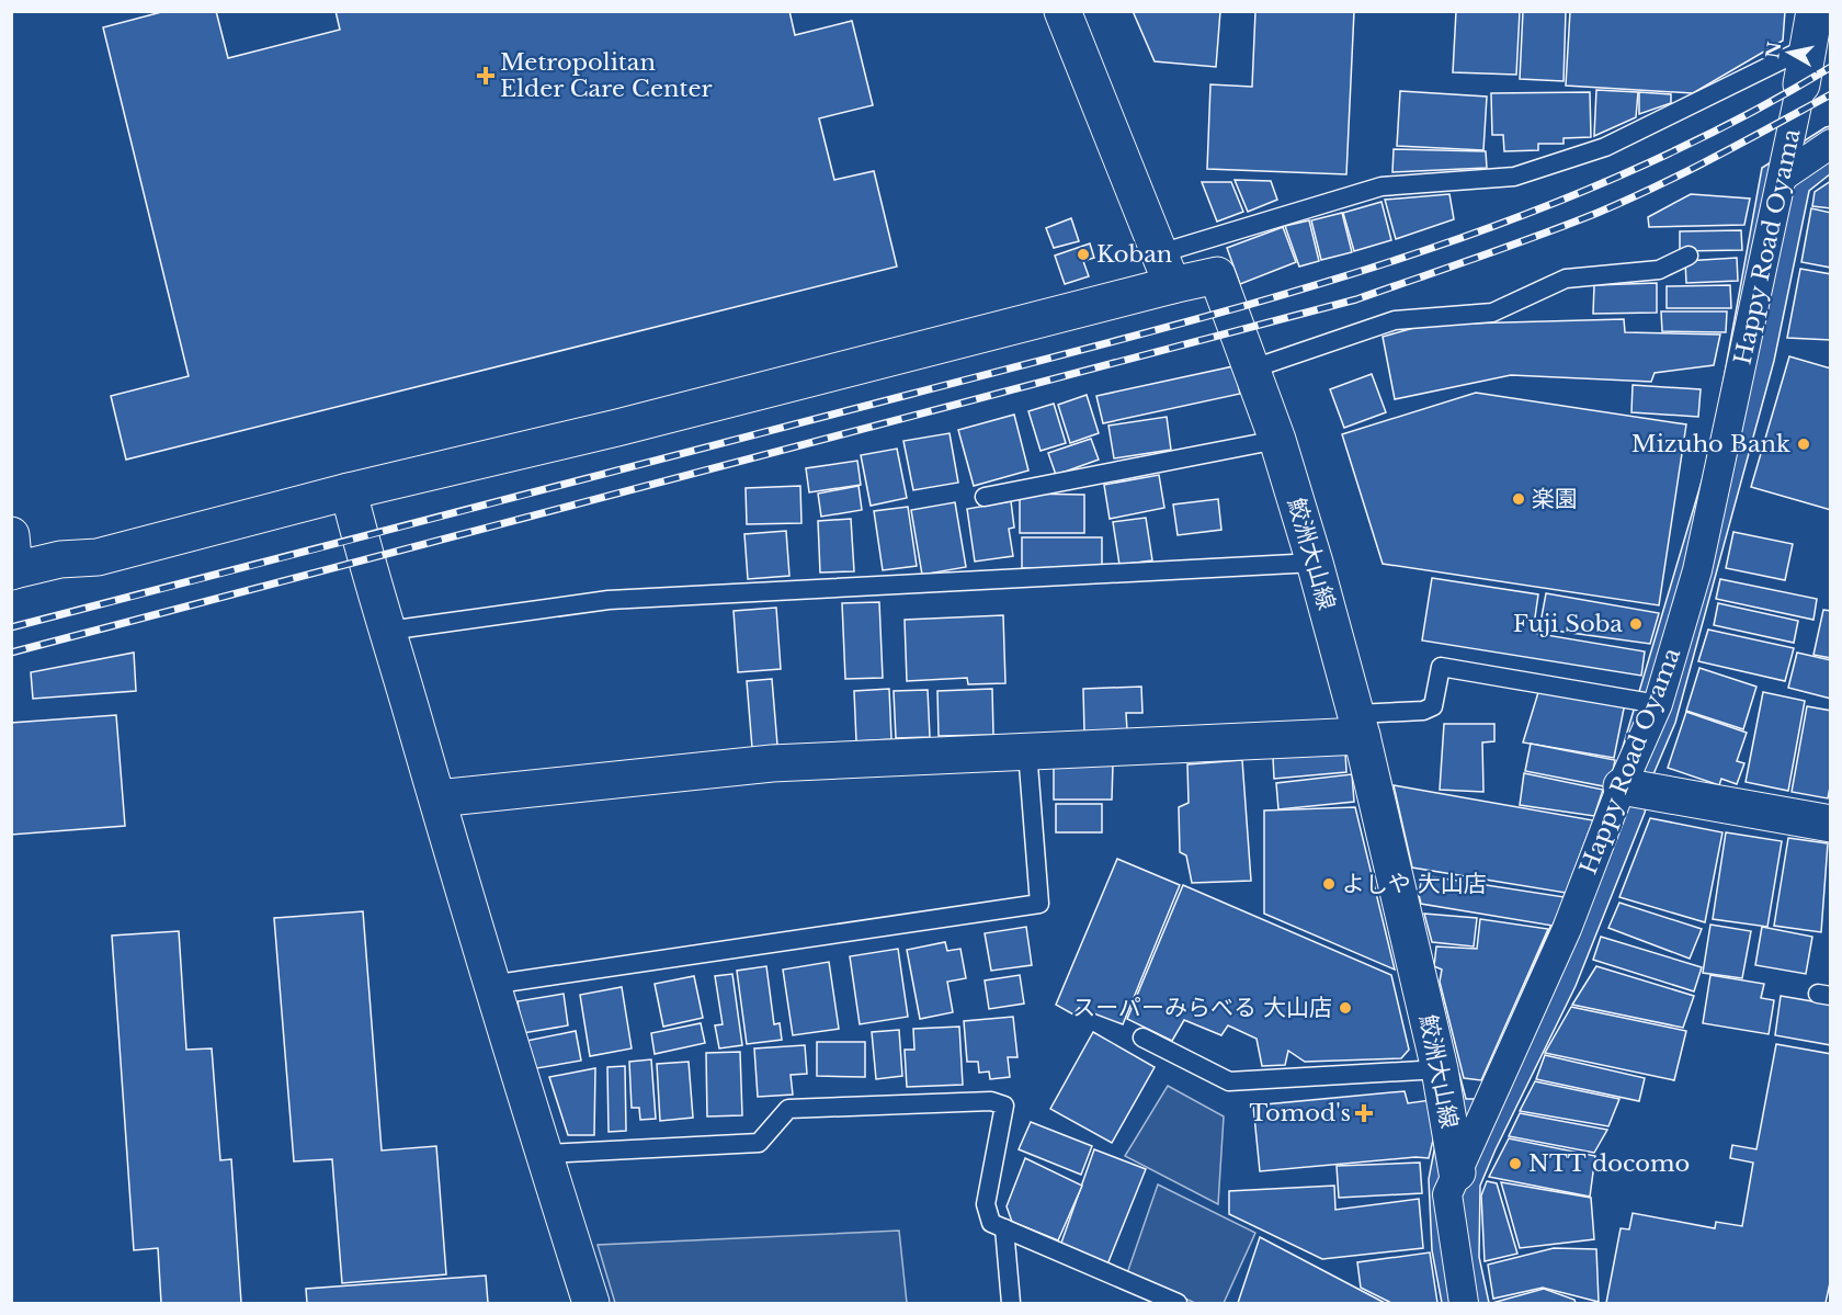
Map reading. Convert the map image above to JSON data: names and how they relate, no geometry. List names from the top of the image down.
{
  "streets": {
    "street": ["Happy Road Oyama", "鮫洲大山線"]
  },
  "crossings": [
    ["Happy Road Oyama", "鮫洲大山線"]
  ],
  "places": {
    "health": ["Metropolitan Elder Care Center", "Tomod's"],
    "other": [
      "Koban",
      "Mizuho Bank",
      "楽園",
      "Fuji Soba",
      "よしや 大山店",
      "スーパーみらべる 大山店",
      "NTT docomo"
    ]
  },
  "north": "left"
}
